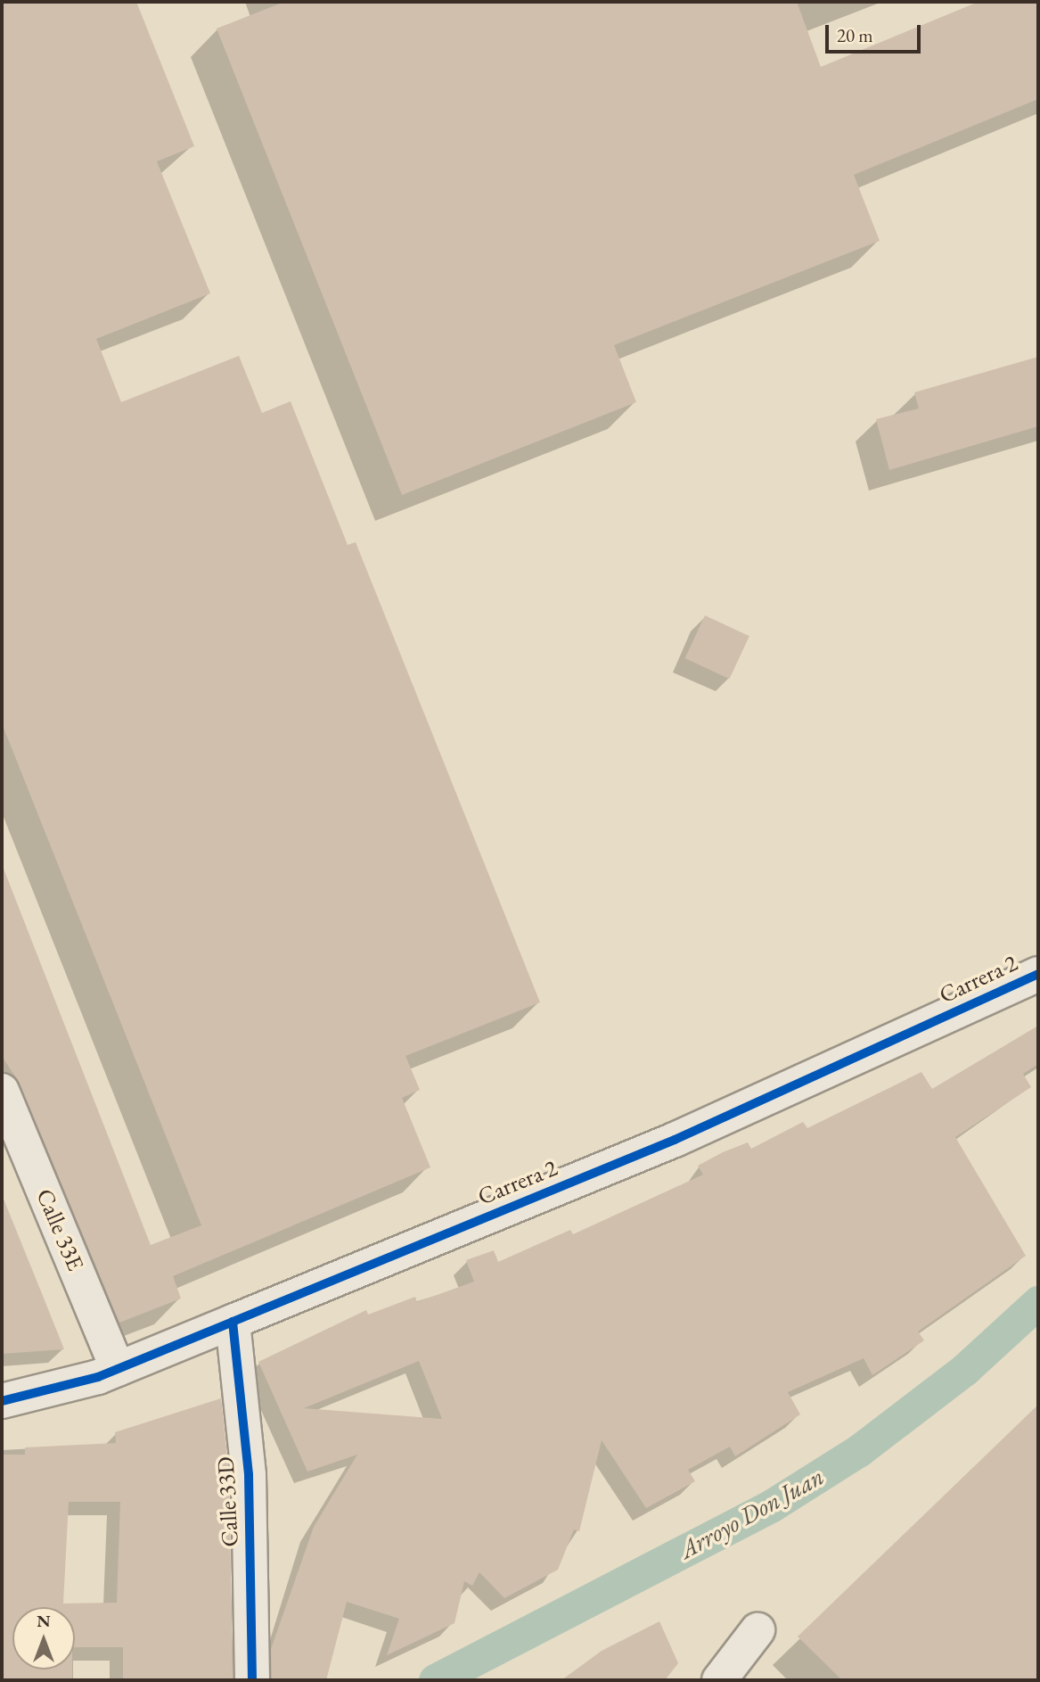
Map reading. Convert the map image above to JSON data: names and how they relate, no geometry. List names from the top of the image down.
{
  "streets": {
    "street": ["Carrera 2", "Calle 33E", "Calle 33D"]
  },
  "crossings": [
    ["Carrera 2", "Calle 33E"],
    ["Carrera 2", "Calle 33D"]
  ],
  "water": ["Arroyo Don Juan"],
  "scale_bar": "20 m",
  "north": "top"
}
